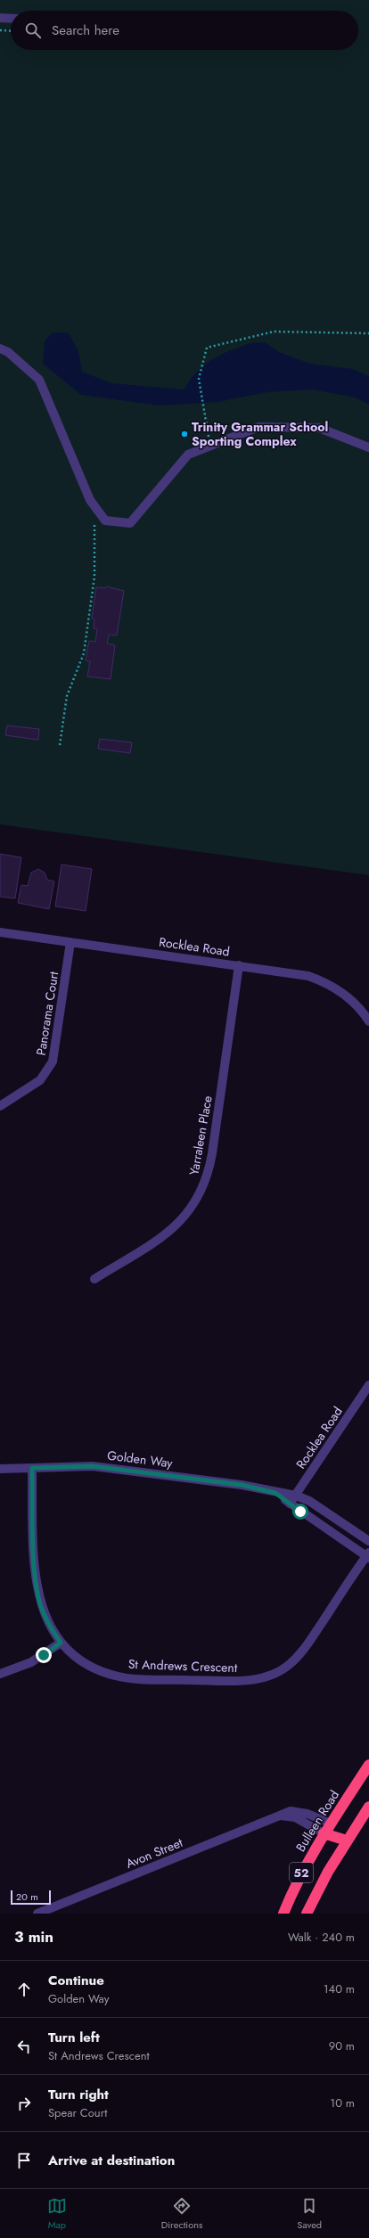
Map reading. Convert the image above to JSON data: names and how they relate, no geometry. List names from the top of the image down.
{
  "streets": {
    "highway": ["Bulleen Road", "52"],
    "street": [
      "Rocklea Road",
      "Panorama Court",
      "Yarraleen Place",
      "Golden Way",
      "St Andrews Crescent",
      "Avon Street"
    ]
  },
  "crossings": [
    ["Rocklea Road", "Panorama Court"],
    ["Rocklea Road", "Yarraleen Place"],
    ["Rocklea Road", "Golden Way"],
    ["Golden Way", "St Andrews Crescent"],
    ["Bulleen Road", "Avon Street"]
  ],
  "places": ["Trinity Grammar School Sporting Complex"],
  "scale_bar": "20 m",
  "page": {
    "search": "Search here",
    "scale": "20 m",
    "heading": ["3 min", "Walk · 240 m"],
    "list": [
      ["Continue", "Golden Way", "140 m"],
      ["Turn left", "St Andrews Crescent", "90 m"],
      ["Turn right", "Spear Court", "10 m"],
      "Arrive at destination"
    ],
    "nav": ["Map", "Directions", "Saved"]
  }
}
